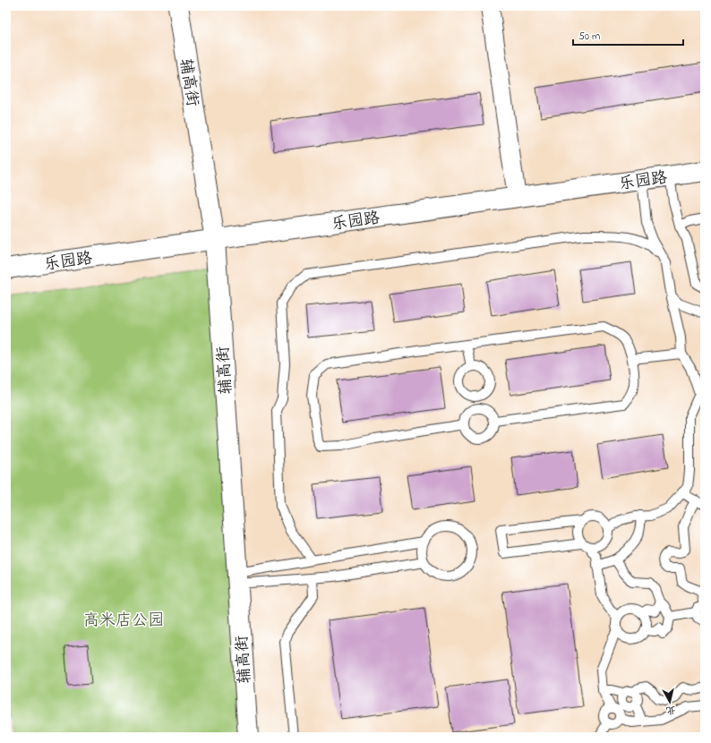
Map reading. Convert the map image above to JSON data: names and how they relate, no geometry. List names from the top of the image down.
{
  "streets": {
    "street": ["辅高街", "乐园路"]
  },
  "crossings": [
    ["辅高街", "乐园路"]
  ],
  "parks": ["高米店公园"],
  "scale_bar": "50 m",
  "north": "bottom"
}
